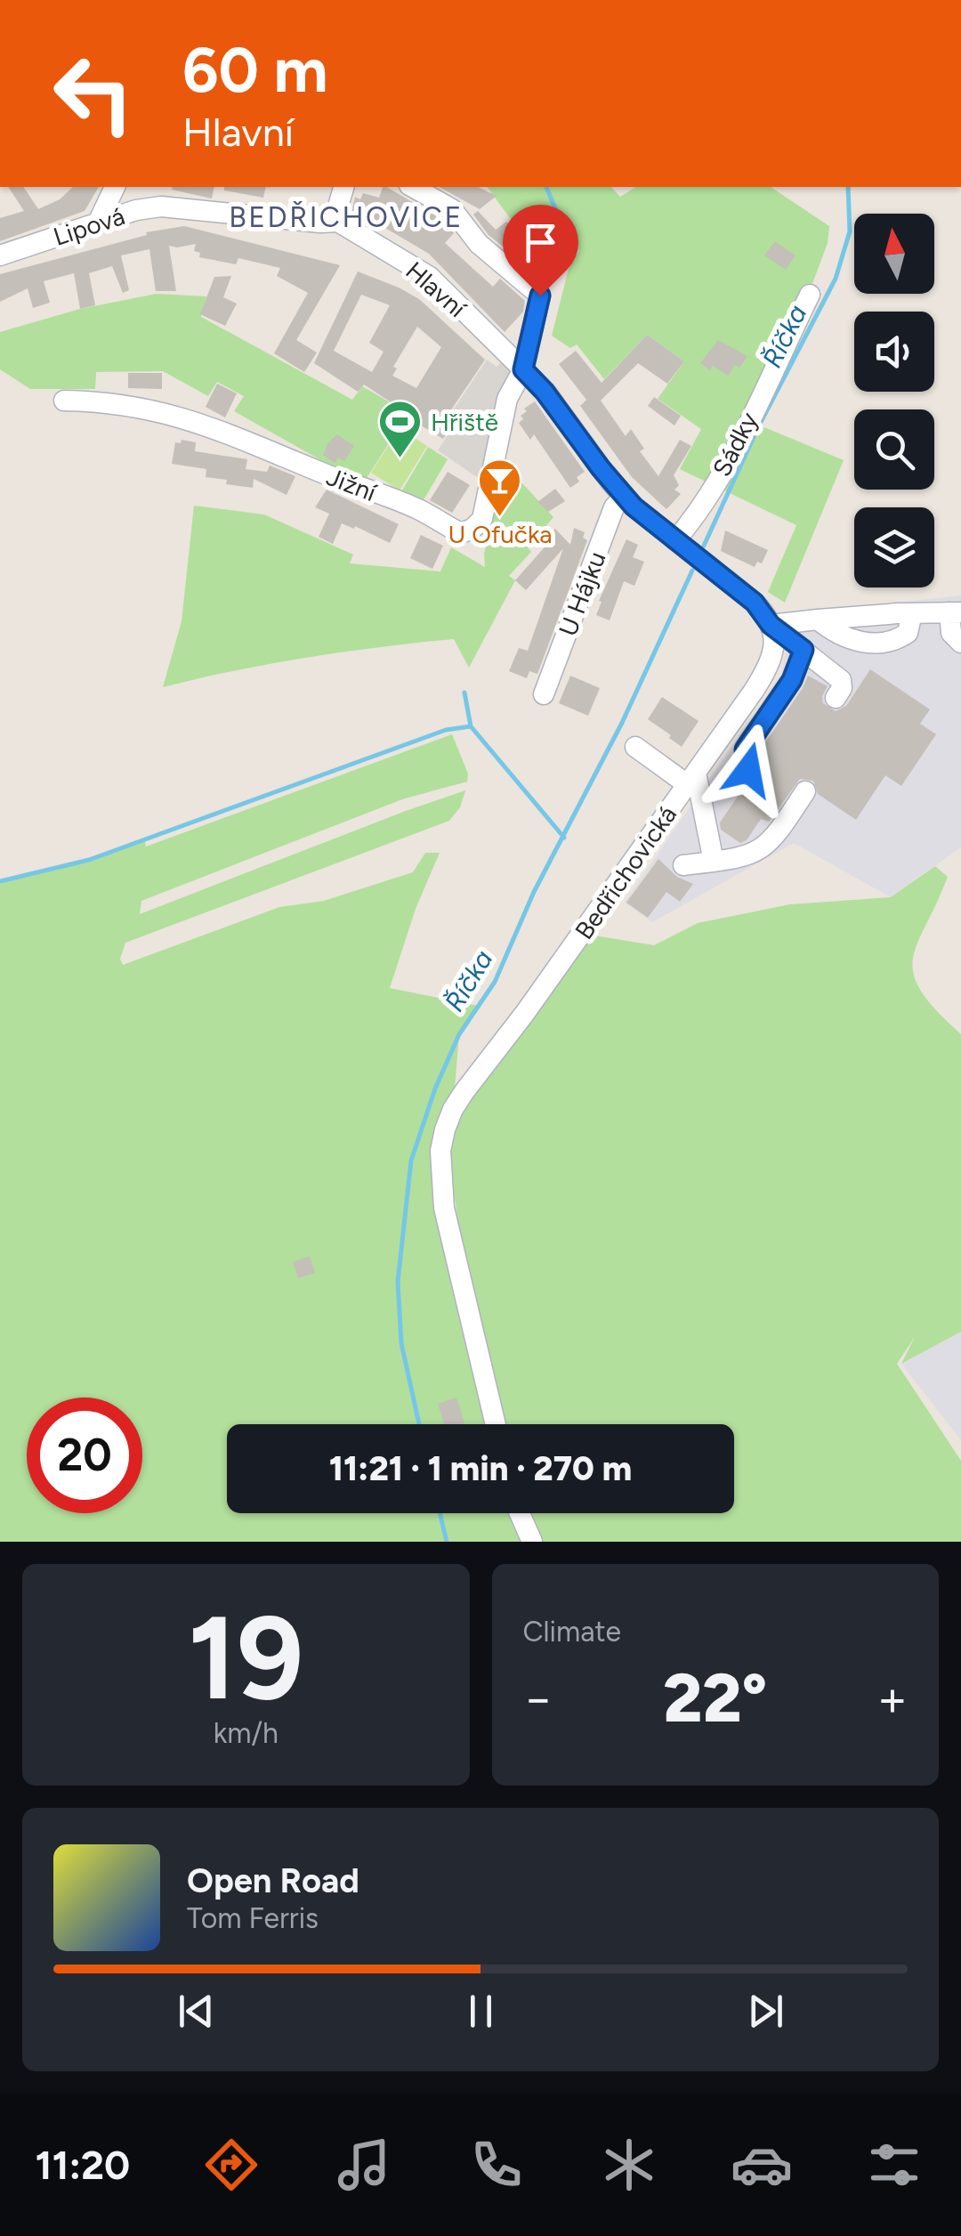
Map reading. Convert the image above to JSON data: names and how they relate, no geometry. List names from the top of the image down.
{
  "streets": {
    "street": [
      "Lipová",
      "Hlavní",
      "Sádky",
      "Jižní",
      "U Hájku",
      "Bedřichovická"
    ]
  },
  "crossings": [
    ["Lipová", "Hlavní"],
    ["Hlavní", "Sádky"],
    ["Hlavní", "Jižní"],
    ["Hlavní", "U Hájku"],
    ["Hlavní", "Bedřichovická"]
  ],
  "districts": ["BEDŘICHOVICE"],
  "water": ["Říčka"],
  "places": {
    "sports": ["Hřiště"],
    "bar": ["U Ofučka"]
  },
  "north": "top",
  "page": {
    "turn": ["60 m", "Hlavní"],
    "limit": "20",
    "trip": "11:21 · 1 min · 270 m",
    "tile": [
      ["19", "km/h"],
      "Climate"
    ],
    "heat": ["−", "22°", "+"],
    "song": ["Open Road", "Tom Ferris"],
    "tabs": "11:20"
  }
}
